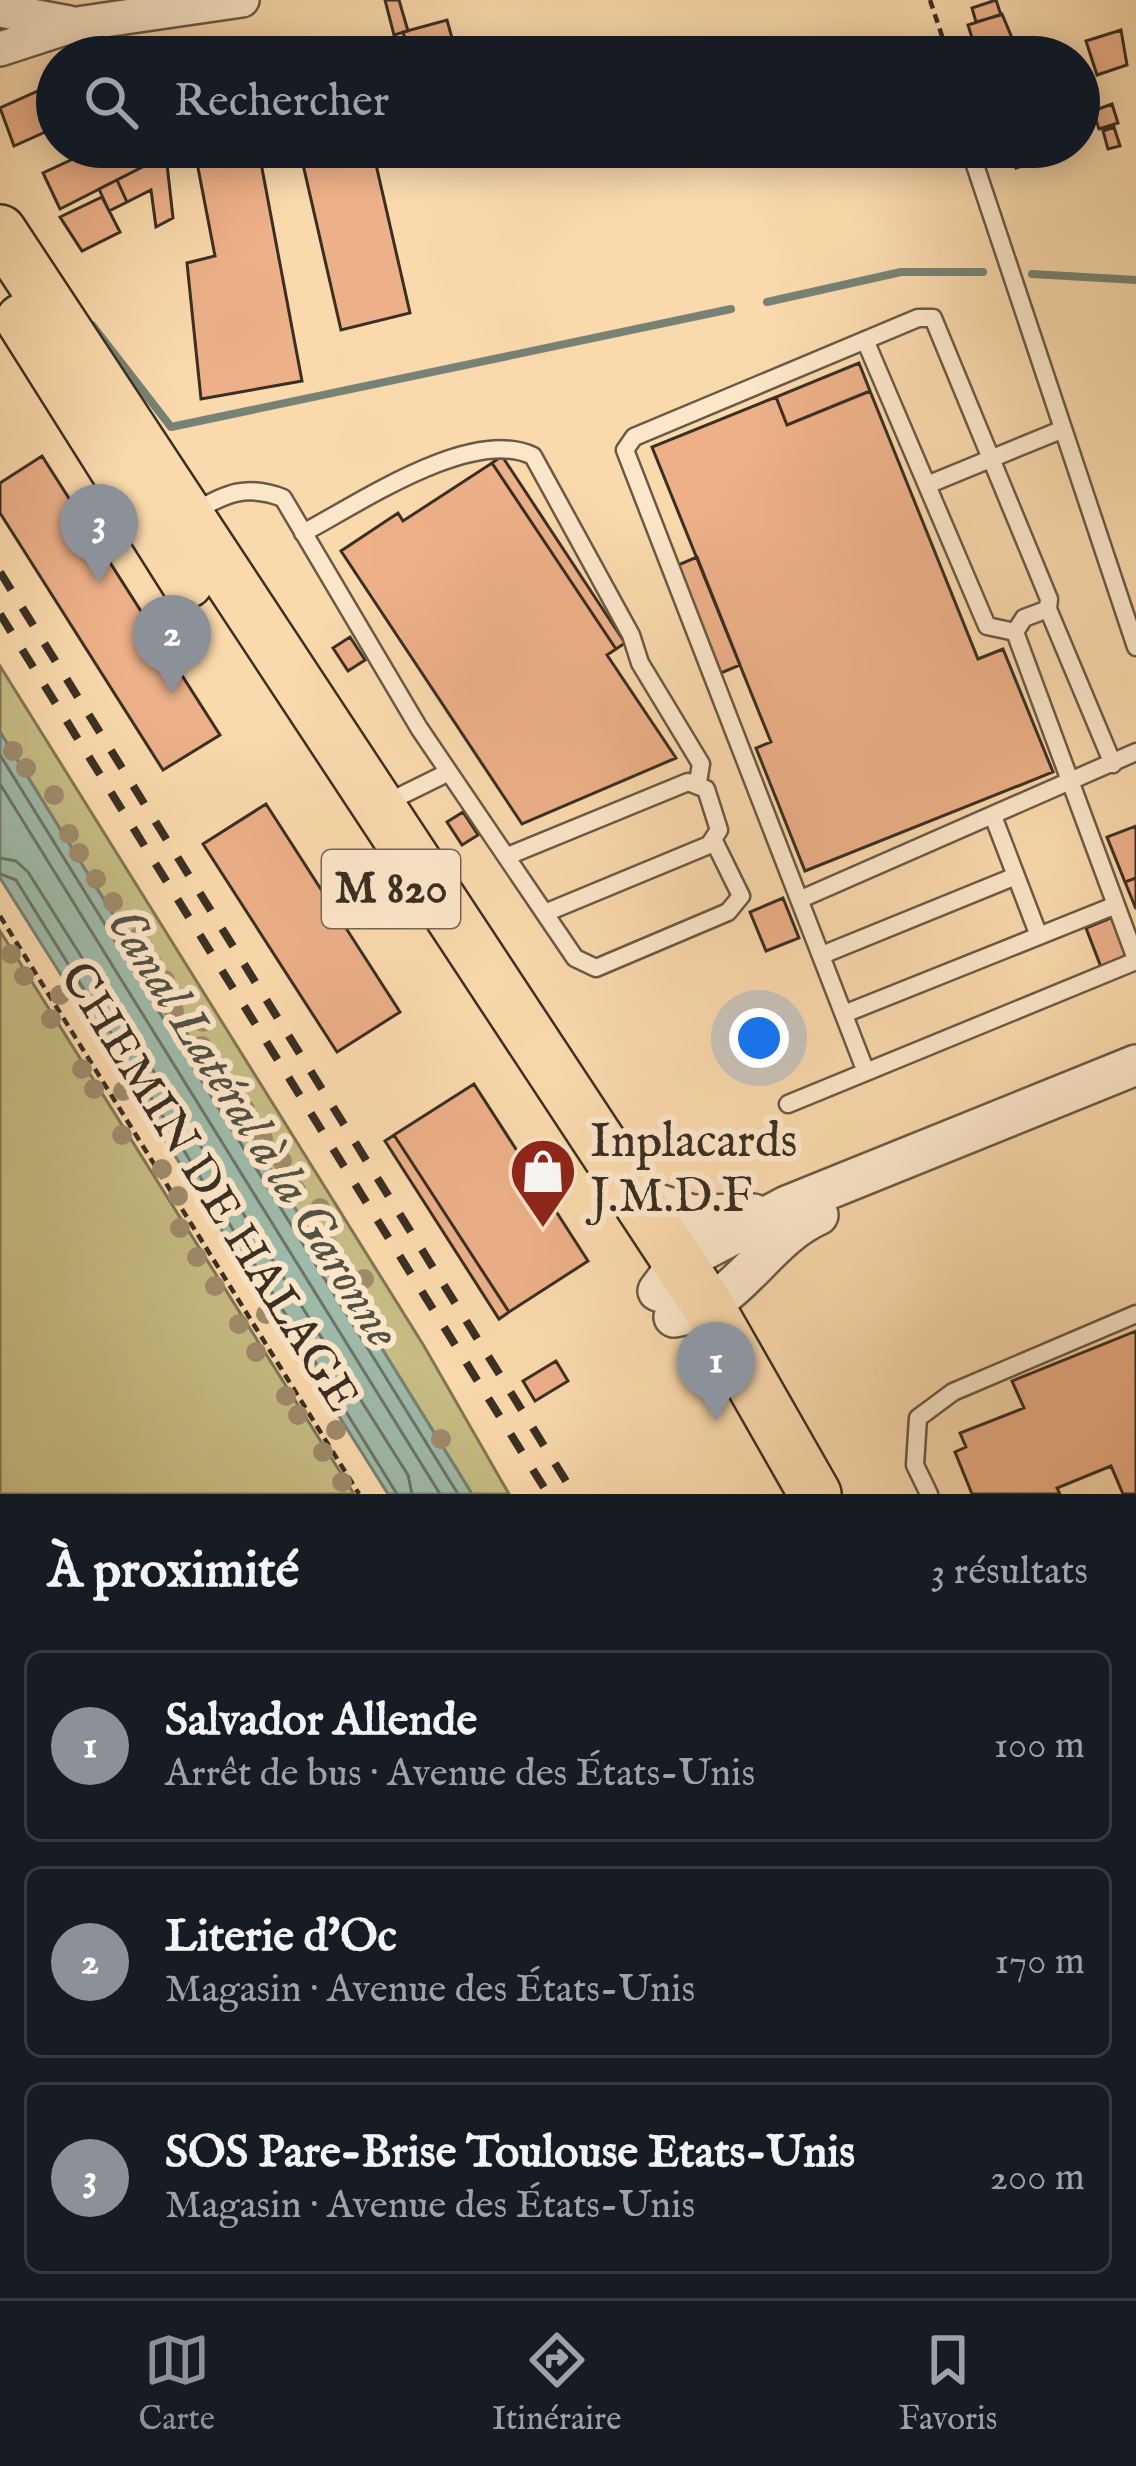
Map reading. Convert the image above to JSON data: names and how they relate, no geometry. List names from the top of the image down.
{
  "streets": {
    "main road": ["M 820"],
    "path": ["CHEMIN DE HALAGE"]
  },
  "water": ["Canal Latéral à la Garonne"],
  "places": {
    "shop": ["Inplacards J.M.D.F"]
  },
  "page": {
    "search": "Rechercher",
    "pins": ["3", "2", "1"],
    "heading": ["À proximité", "3 résultats"],
    "list": [
      {
        "mark": "1",
        "name": "Salvador Allende",
        "note": "Arrêt de bus · Avenue des États-Unis",
        "value": "100 m"
      },
      {
        "mark": "2",
        "name": "Literie d'Oc",
        "note": "Magasin · Avenue des États-Unis",
        "value": "170 m"
      },
      {
        "mark": "3",
        "name": "SOS Pare-Brise Toulouse Etats-Unis",
        "note": "Magasin · Avenue des États-Unis",
        "value": "200 m"
      }
    ],
    "nav": ["Carte", "Itinéraire", "Favoris"]
  }
}
